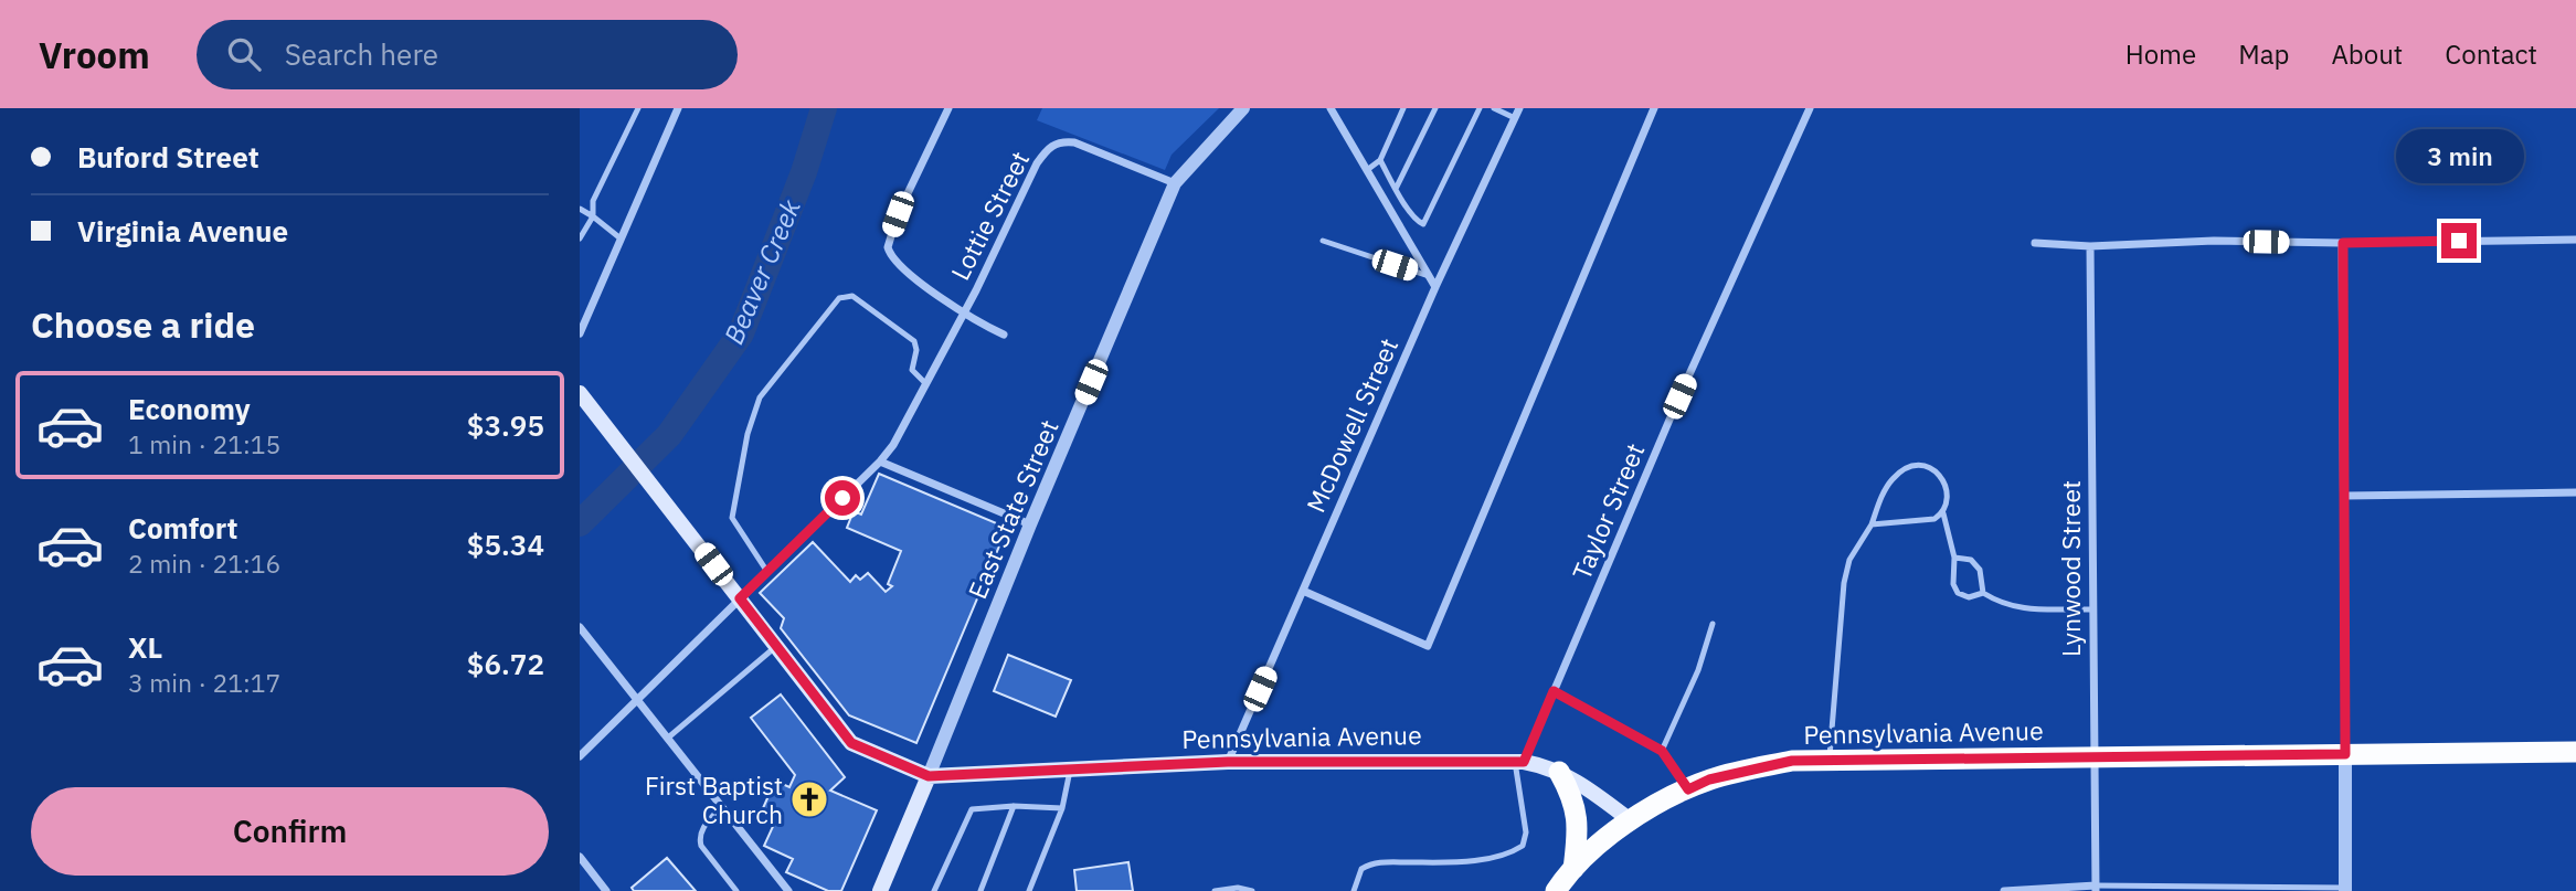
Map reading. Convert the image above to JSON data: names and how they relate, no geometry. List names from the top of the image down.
{
  "streets": {
    "highway": ["Pennsylvania Avenue"],
    "street": [
      "Lottie Street",
      "McDowell Street",
      "East State Street",
      "Taylor Street",
      "Lynwood Street"
    ]
  },
  "crossings": [
    ["Lottie Street", "East State Street"],
    ["McDowell Street", "Pennsylvania Avenue"],
    ["East State Street", "Pennsylvania Avenue"],
    ["Taylor Street", "Pennsylvania Avenue"],
    ["Lynwood Street", "Pennsylvania Avenue"]
  ],
  "water": ["Beaver Creek"],
  "places": {
    "church": ["First Baptist Church"]
  },
  "page": {
    "header": "Vroom",
    "search": "Search here",
    "nav": [
      "Home",
      "Map",
      "About",
      "Contact"
    ],
    "banner": ["Buford Street", "Virginia Avenue"],
    "bubble": "3 min",
    "heading": "Choose a ride",
    "list": [
      {
        "name": "Economy",
        "note": "1 min · 21:15",
        "value": "$3.95"
      },
      {
        "name": "Comfort",
        "note": "2 min · 21:16",
        "value": "$5.34"
      },
      {
        "name": "XL",
        "note": "3 min · 21:17",
        "value": "$6.72"
      }
    ],
    "buttons": "Confirm"
  }
}
